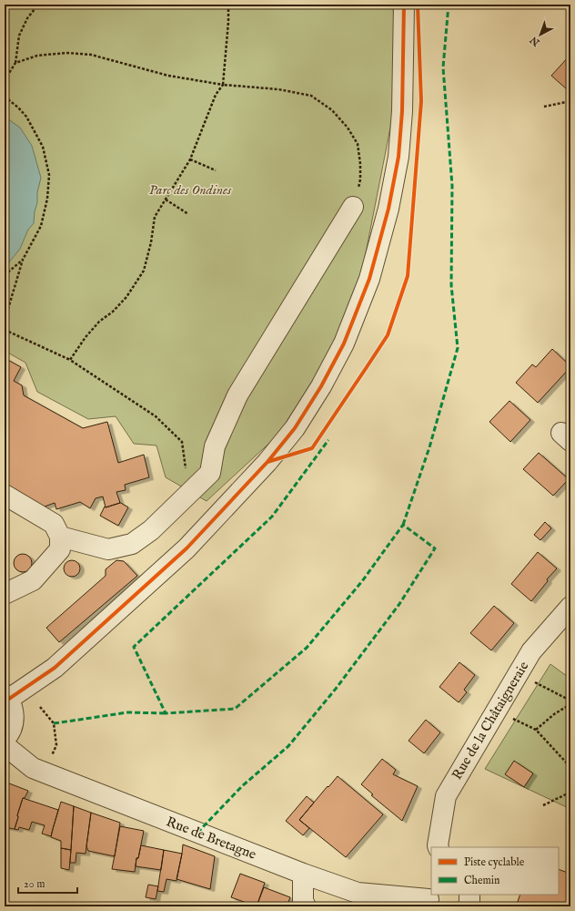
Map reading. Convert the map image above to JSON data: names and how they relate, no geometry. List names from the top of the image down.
{
  "streets": {
    "street": ["Rue de la Châtaigneraie", "Rue de Bretagne"]
  },
  "parks": ["Parc des Ondines"],
  "legend": ["Piste cyclable", "Chemin"],
  "scale_bar": "20 m",
  "north": "bottom left"
}
